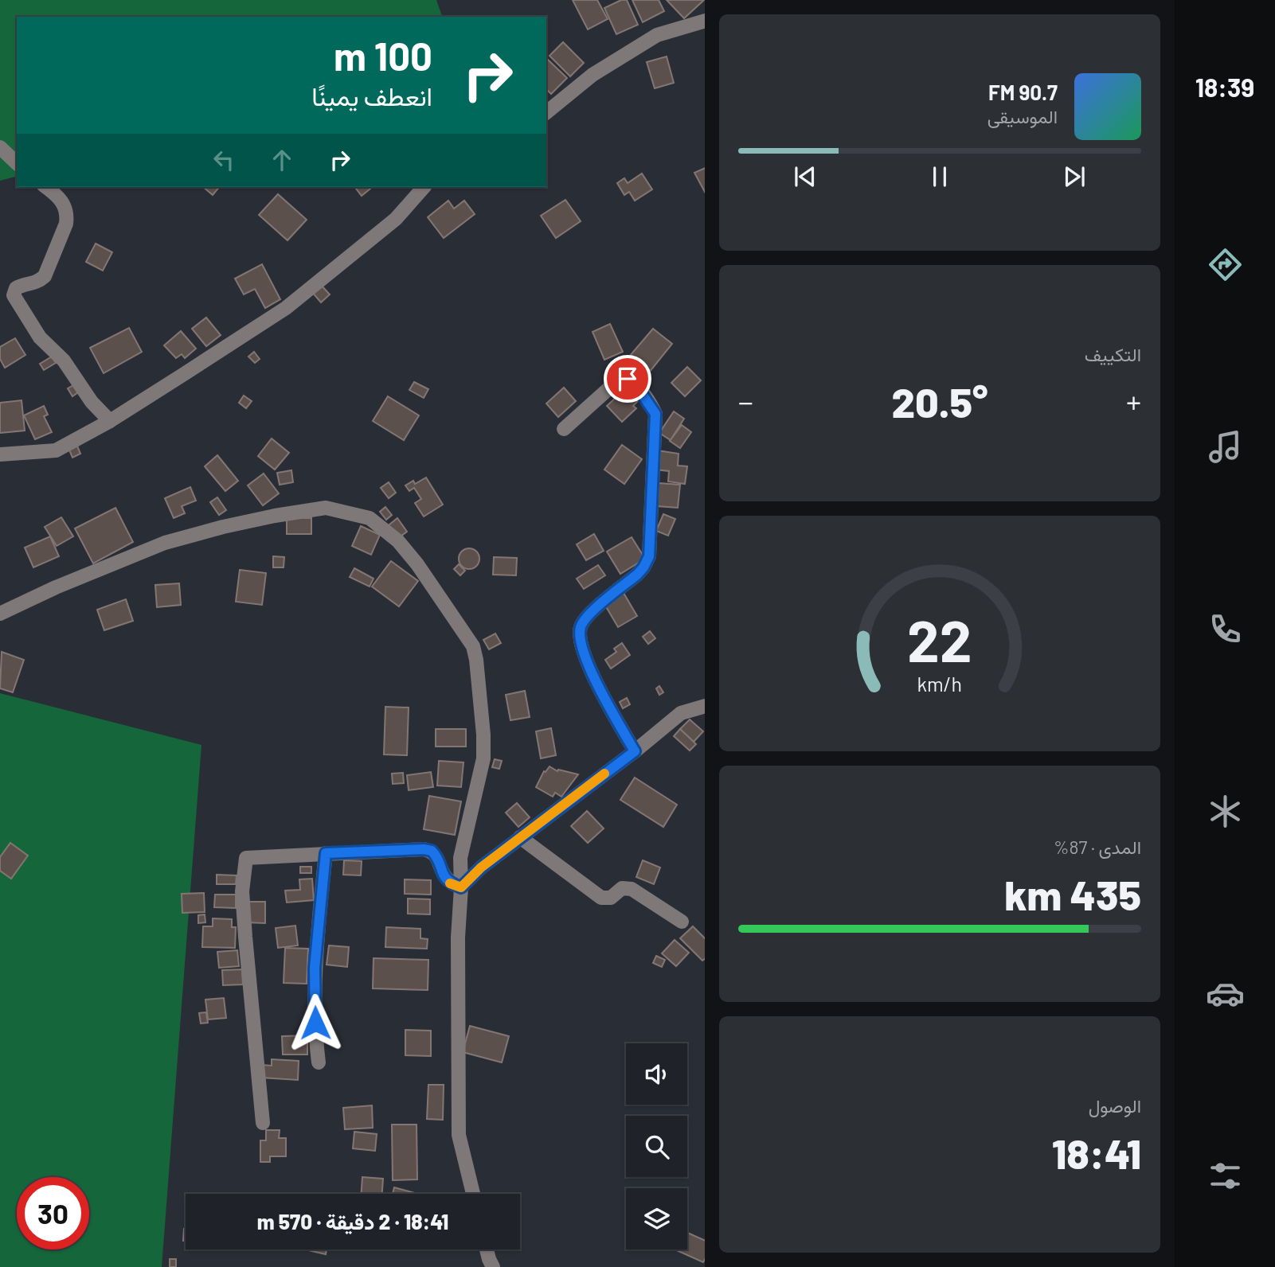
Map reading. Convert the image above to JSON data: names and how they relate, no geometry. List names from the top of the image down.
{
  "page": {
    "tabs": "18:39",
    "turn": ["100 m", "انعطف يمينًا"],
    "song": ["90.7 FM", "الموسيقى"],
    "tile": [
      "التكييف",
      ["المدى · 87%", "435 km"],
      ["الوصول", "18:41"]
    ],
    "heat": ["−", "20.5°", "+"],
    "limit": "30",
    "trip": "18:41 · 2 دقيقة · 570 m",
    "gauge": ["22", "km/h"]
  }
}
